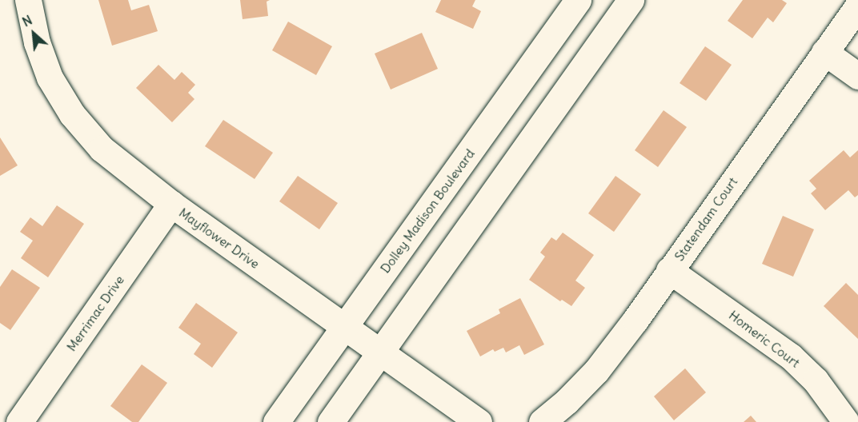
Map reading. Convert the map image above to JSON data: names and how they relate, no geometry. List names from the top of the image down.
{
  "streets": {
    "street": [
      "Dolley Madison Boulevard",
      "Statendam Court",
      "Mayflower Drive",
      "Merrimac Drive",
      "Homeric Court"
    ]
  },
  "crossings": [
    ["Dolley Madison Boulevard", "Mayflower Drive"],
    ["Statendam Court", "Homeric Court"],
    ["Mayflower Drive", "Merrimac Drive"]
  ],
  "north": "top left"
}
